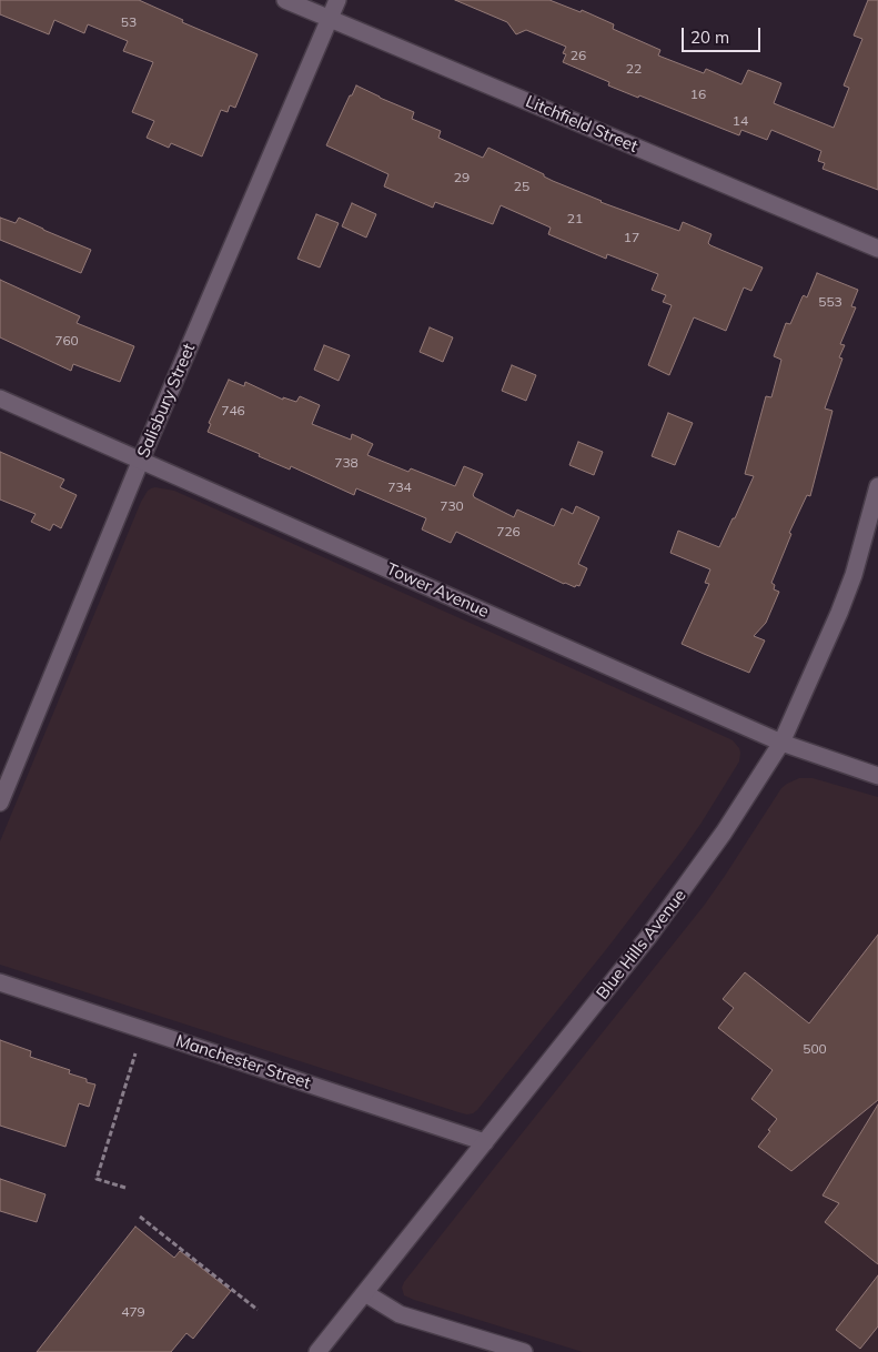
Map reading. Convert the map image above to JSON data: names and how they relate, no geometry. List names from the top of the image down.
{
  "streets": {
    "street": [
      "Litchfield Street",
      "Salisbury Street",
      "Tower Avenue",
      "Blue Hills Avenue",
      "Manchester Street"
    ]
  },
  "crossings": [
    ["Litchfield Street", "Salisbury Street"],
    ["Salisbury Street", "Tower Avenue"],
    ["Tower Avenue", "Blue Hills Avenue"],
    ["Blue Hills Avenue", "Manchester Street"]
  ],
  "house_numbers": [
    "53",
    "26",
    "22",
    "16",
    "14",
    "29",
    "25",
    "21",
    "17",
    "553",
    "760",
    "746",
    "738",
    "734",
    "730",
    "726",
    "500",
    "479"
  ],
  "scale_bar": "20 m"
}
